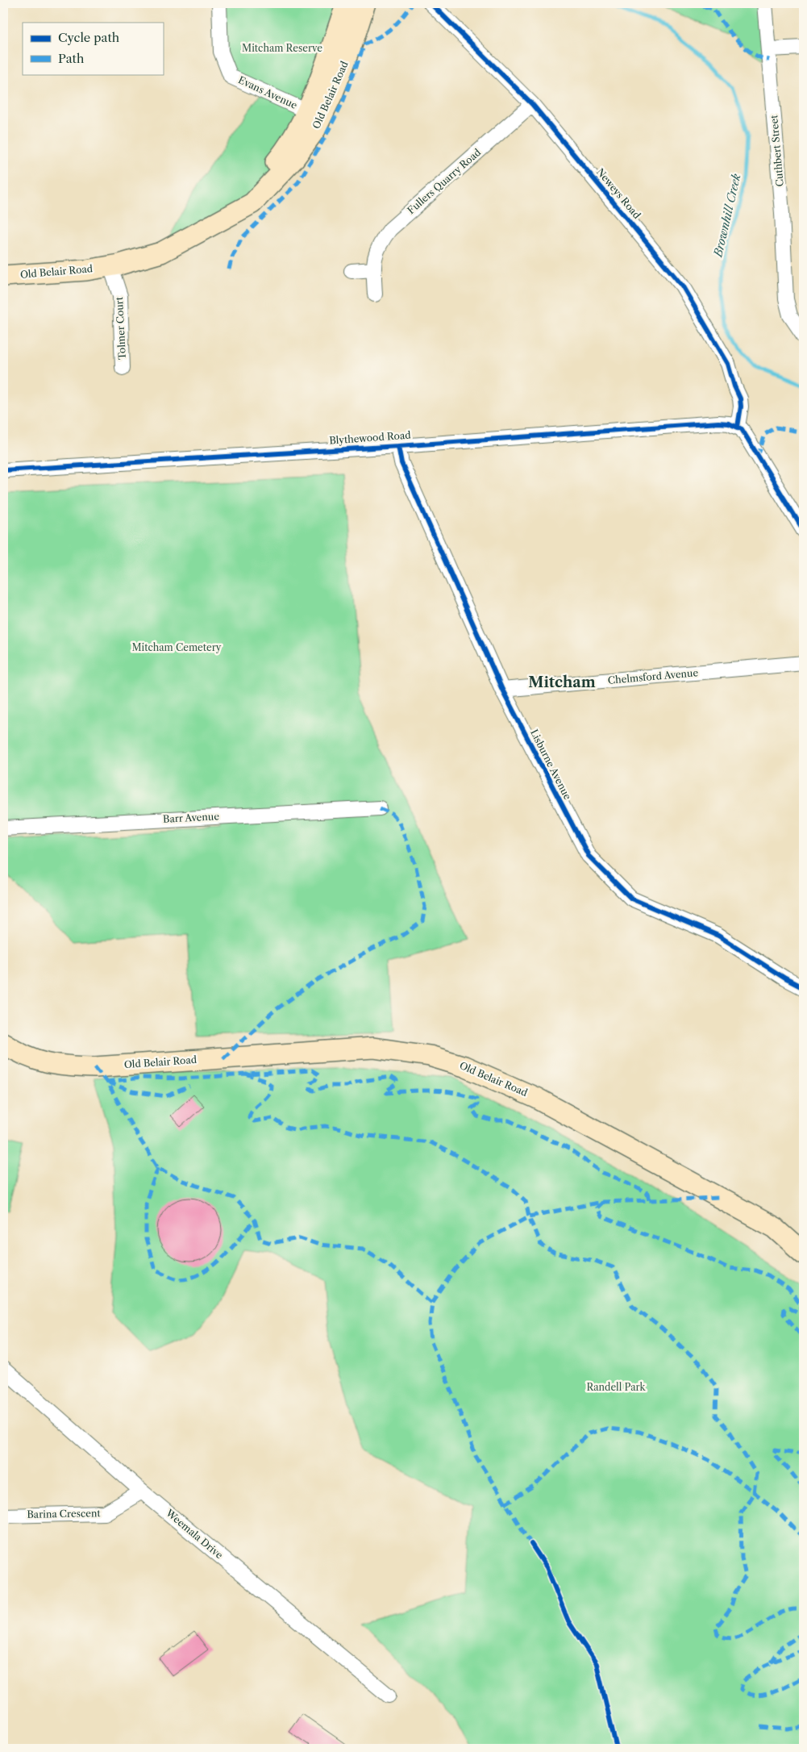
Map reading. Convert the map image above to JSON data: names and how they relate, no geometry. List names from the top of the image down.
{
  "streets": {
    "main road": ["Old Belair Road"],
    "street": [
      "Evans Avenue",
      "Cuthbert Street",
      "Fullers Quarry Road",
      "Neweys Road",
      "Tolmer Court",
      "Blythewood Road",
      "Chelmsford Avenue",
      "Lisburne Avenue",
      "Barr Avenue",
      "Barina Crescent",
      "Weemala Drive"
    ]
  },
  "crossings": [
    ["Evans Avenue", "Old Belair Road"],
    ["Old Belair Road", "Tolmer Court"],
    ["Fullers Quarry Road", "Neweys Road"],
    ["Neweys Road", "Blythewood Road"],
    ["Blythewood Road", "Lisburne Avenue"],
    ["Chelmsford Avenue", "Lisburne Avenue"],
    ["Barina Crescent", "Weemala Drive"]
  ],
  "districts": ["Mitcham"],
  "water": ["Brownhill Creek"],
  "parks": ["Mitcham Reserve", "Mitcham Cemetery", "Randell Park"],
  "legend": ["Cycle path", "Path"]
}
